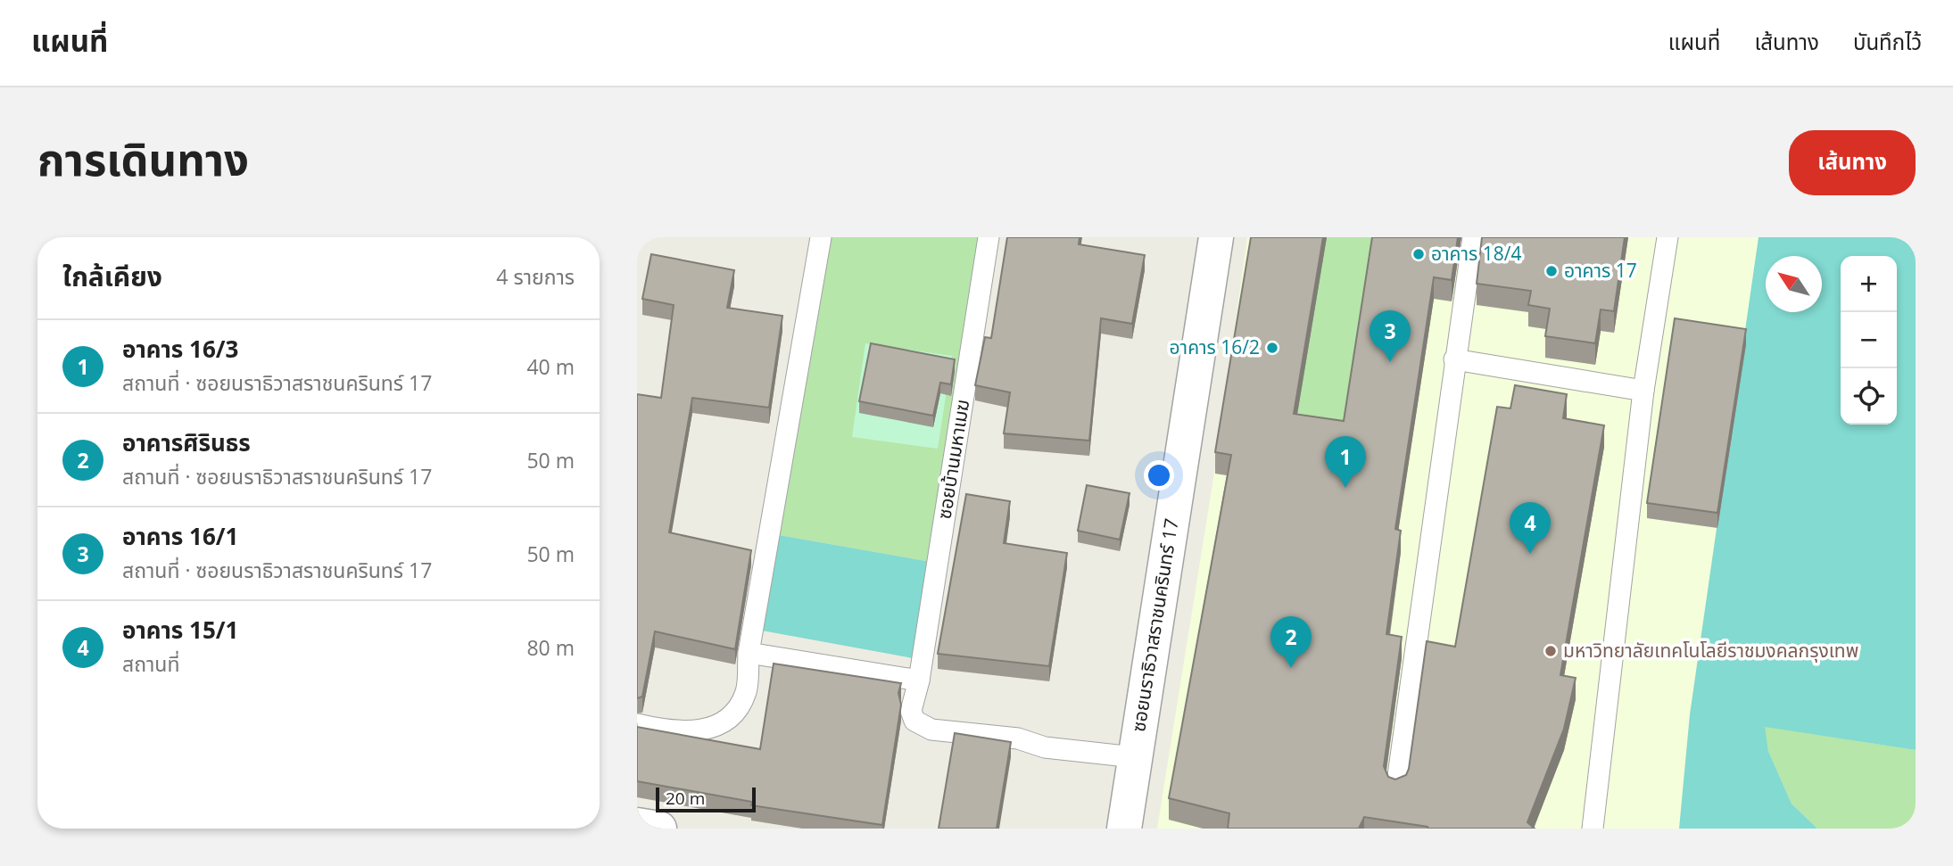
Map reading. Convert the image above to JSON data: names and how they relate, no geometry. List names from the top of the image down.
{
  "streets": {
    "street": ["ซอยนราธิวาสราชนครินทร์ 17"],
    "lane": ["ซอยบ้านมหาเมฆ"]
  },
  "crossings": [
    ["ซอยบ้านมหาเมฆ", "ซอยนราธิวาสราชนครินทร์ 17"]
  ],
  "places": [
    "อาคาร 18/4",
    "อาคาร 17",
    "อาคาร 16/2",
    "มหาวิทยาลัยเทคโนโลยีราชมงคลกรุงเทพ"
  ],
  "scale_bar": "20 m",
  "north": "top left",
  "page": {
    "header": "แผนที่",
    "nav": ["แผนที่", "เส้นทาง", "บันทึกไว้"],
    "title": "การเดินทาง",
    "buttons": "เส้นทาง",
    "heading": ["ใกล้เคียง", "4 รายการ"],
    "map_buttons": ["+", "−"],
    "pins": [
      "3",
      "1",
      "4",
      "2"
    ],
    "list": [
      {
        "mark": "1",
        "name": "อาคาร 16/3",
        "note": "สถานที่ · ซอยนราธิวาสราชนครินทร์ 17",
        "value": "40 m"
      },
      {
        "mark": "2",
        "name": "อาคารศิรินธร",
        "note": "สถานที่ · ซอยนราธิวาสราชนครินทร์ 17",
        "value": "50 m"
      },
      {
        "mark": "3",
        "name": "อาคาร 16/1",
        "note": "สถานที่ · ซอยนราธิวาสราชนครินทร์ 17",
        "value": "50 m"
      },
      {
        "mark": "4",
        "name": "อาคาร 15/1",
        "note": "สถานที่",
        "value": "80 m"
      }
    ],
    "scale": "20 m"
  }
}
